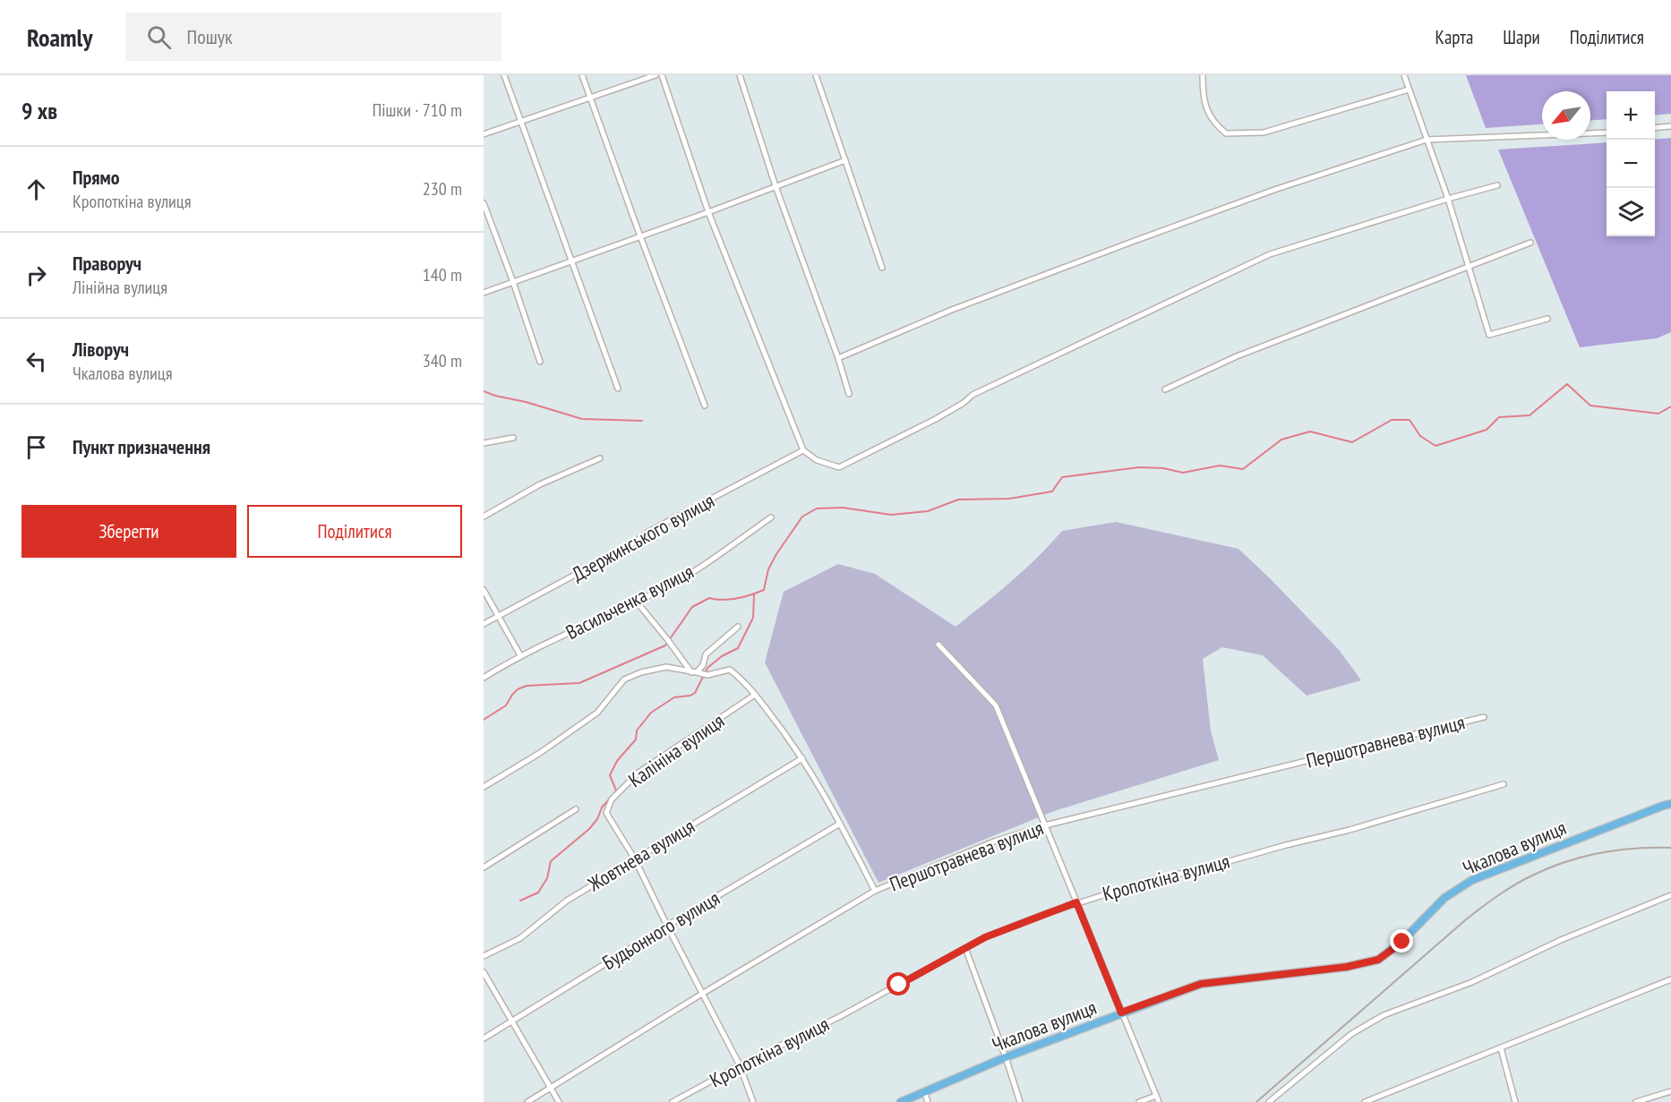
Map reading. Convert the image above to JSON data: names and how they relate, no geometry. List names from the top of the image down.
{
  "streets": {
    "main road": ["Чкалова вулиця"],
    "street": [
      "Дзержинського вулиця",
      "Васильченка вулиця",
      "Першотравнева вулиця",
      "Калініна вулиця",
      "Жовтнева вулиця",
      "Кропоткіна вулиця",
      "Будьонного вулиця"
    ]
  },
  "crossings": [
    ["Калініна вулиця", "Жовтнева вулиця"]
  ],
  "north": "bottom left",
  "page": {
    "header": "Roamly",
    "search": "Пошук",
    "nav": ["Карта", "Шари", "Поділитися"],
    "heading": ["9 хв", "Пішки · 710 m"],
    "map_buttons": ["+", "−"],
    "list": [
      ["Прямо", "Кропоткіна вулиця", "230 m"],
      ["Праворуч", "Лінійна вулиця", "140 m"],
      ["Ліворуч", "Чкалова вулиця", "340 m"],
      "Пункт призначення"
    ],
    "buttons": ["Зберегти", "Поділитися"]
  }
}
